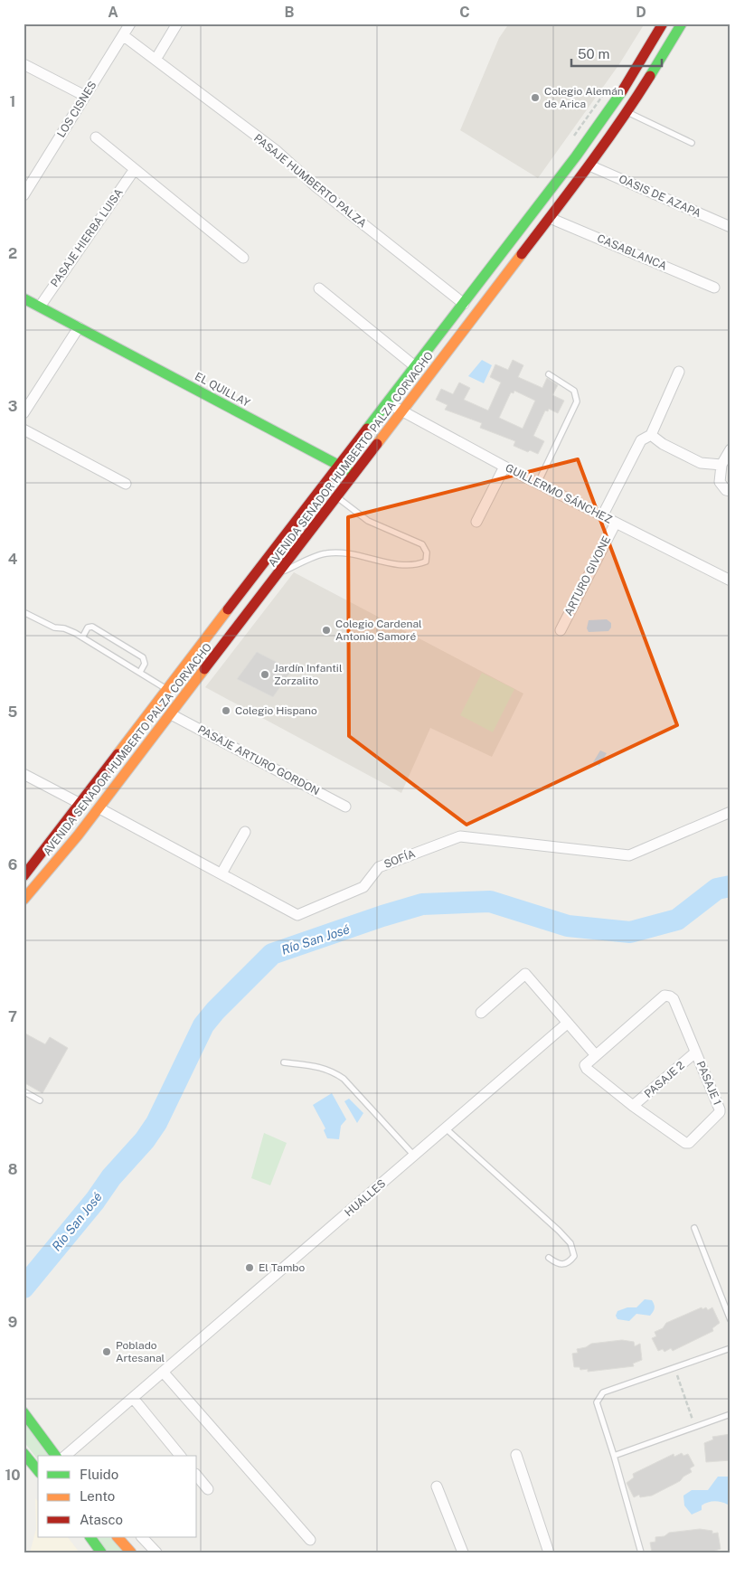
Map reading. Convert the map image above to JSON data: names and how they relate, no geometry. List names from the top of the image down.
{
  "streets": {
    "main road": ["EL QUILLAY", "AVENIDA SENADOR HUMBERTO PALZA CORVACHO"],
    "street": [
      "LOS CISNES",
      "PASAJE HUMBERTO PALZA",
      "OASIS DE AZAPA",
      "PASAJE HIERBA LUISA",
      "CASABLANCA",
      "GUILLERMO SÁNCHEZ",
      "ARTURO GIVONE",
      "PASAJE ARTURO GORDON",
      "SOFÍA",
      "PASAJE 2",
      "PASAJE 1",
      "HUALLES"
    ]
  },
  "crossings": [
    ["LOS CISNES", "PASAJE HUMBERTO PALZA"],
    ["PASAJE HUMBERTO PALZA", "AVENIDA SENADOR HUMBERTO PALZA CORVACHO"],
    ["OASIS DE AZAPA", "AVENIDA SENADOR HUMBERTO PALZA CORVACHO"],
    ["PASAJE HIERBA LUISA", "EL QUILLAY"],
    ["CASABLANCA", "AVENIDA SENADOR HUMBERTO PALZA CORVACHO"],
    ["EL QUILLAY", "AVENIDA SENADOR HUMBERTO PALZA CORVACHO"],
    ["AVENIDA SENADOR HUMBERTO PALZA CORVACHO", "GUILLERMO SÁNCHEZ"],
    ["AVENIDA SENADOR HUMBERTO PALZA CORVACHO", "PASAJE ARTURO GORDON"],
    ["AVENIDA SENADOR HUMBERTO PALZA CORVACHO", "SOFÍA"],
    ["GUILLERMO SÁNCHEZ", "ARTURO GIVONE"],
    ["PASAJE 2", "PASAJE 1"]
  ],
  "water": ["Río San José"],
  "places": [
    "Colegio Alemán de Arica",
    "Colegio Cardenal Antonio Samoré",
    "Jardín Infantil Zorzalito",
    "Colegio Hispano",
    "El Tambo",
    "Poblado Artesanal"
  ],
  "legend": ["Fluido", "Lento", "Atasco"],
  "scale_bar": "50 m",
  "grid": {
    "columns": [
      "A",
      "B",
      "C",
      "D"
    ],
    "rows": [
      "1",
      "2",
      "3",
      "4",
      "5",
      "6",
      "7",
      "8",
      "9",
      "10"
    ]
  }
}
